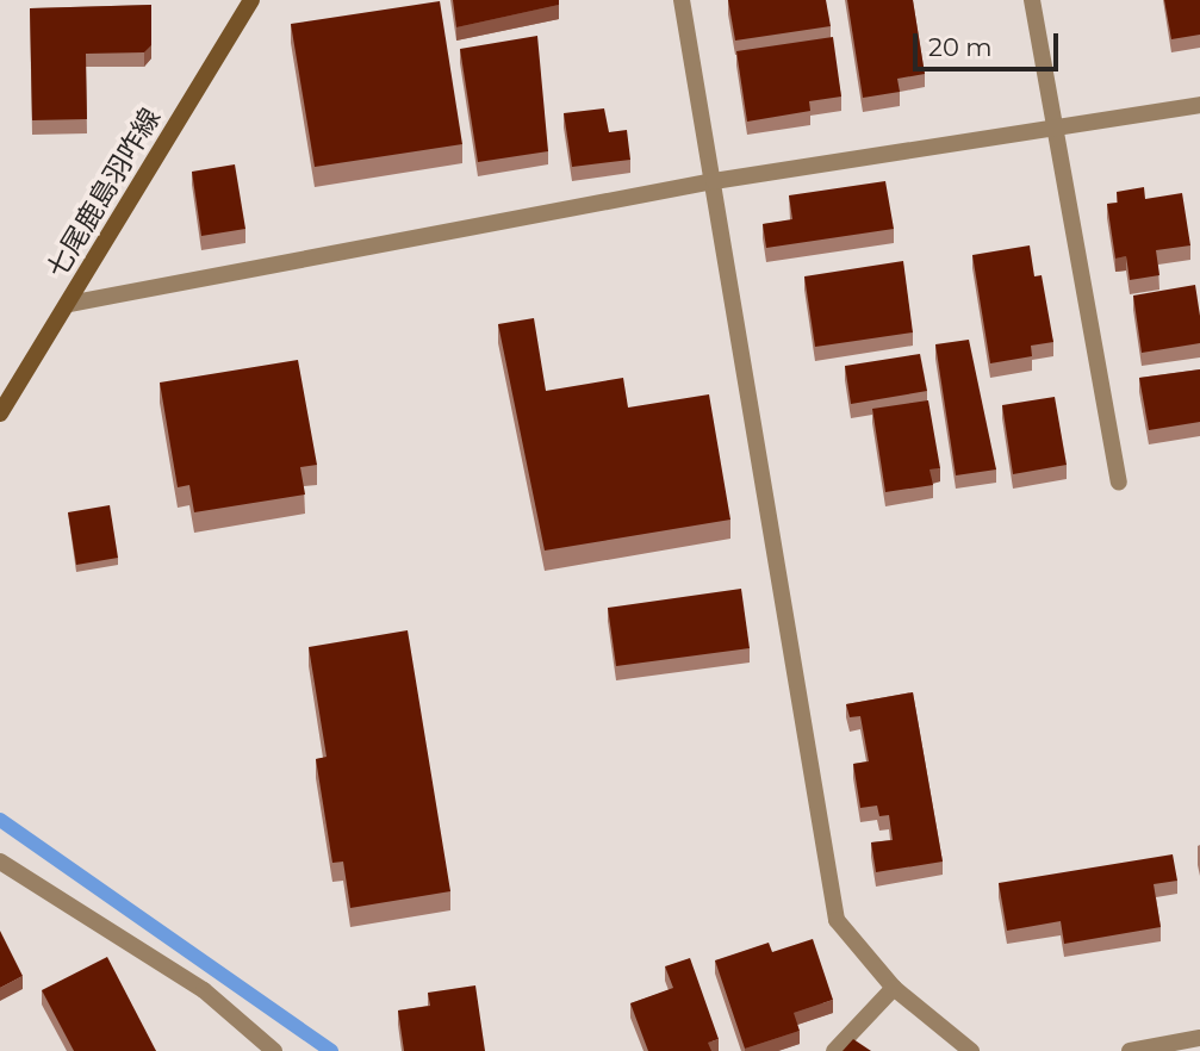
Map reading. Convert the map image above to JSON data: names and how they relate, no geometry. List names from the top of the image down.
{
  "streets": {
    "main road": ["七尾鹿島羽咋線"]
  },
  "scale_bar": "20 m"
}
